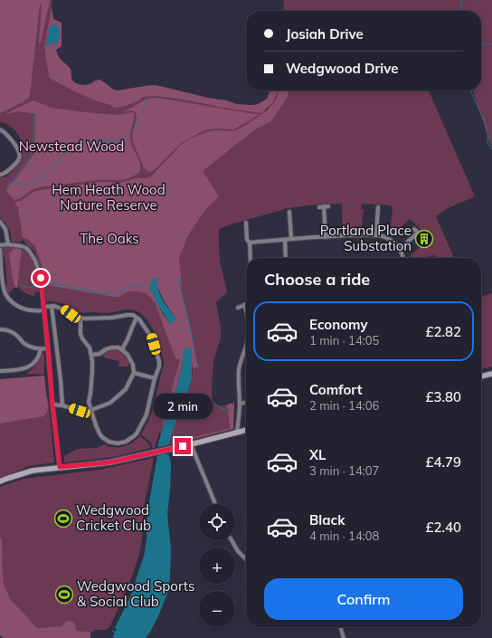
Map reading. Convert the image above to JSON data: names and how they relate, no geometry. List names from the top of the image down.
{
  "parks": ["Newstead Wood", "Hem Heath Wood Nature Reserve", "The Oaks"],
  "places": {
    "building": ["Portland Place Substation"],
    "sports": ["Wedgwood Cricket Club", "Wedgwood Sports & Social Club"]
  },
  "page": {
    "banner": ["Josiah Drive", "Wedgwood Drive"],
    "heading": "Choose a ride",
    "list": [
      {
        "name": "Economy",
        "note": "1 min · 14:05",
        "value": "£2.82"
      },
      {
        "name": "Comfort",
        "note": "2 min · 14:06",
        "value": "£3.80"
      },
      {
        "name": "XL",
        "note": "3 min · 14:07",
        "value": "£4.79"
      },
      {
        "name": "Black",
        "note": "4 min · 14:08",
        "value": "£2.40"
      }
    ],
    "bubble": "2 min",
    "map_buttons": ["+", "−"],
    "buttons": "Confirm"
  }
}
